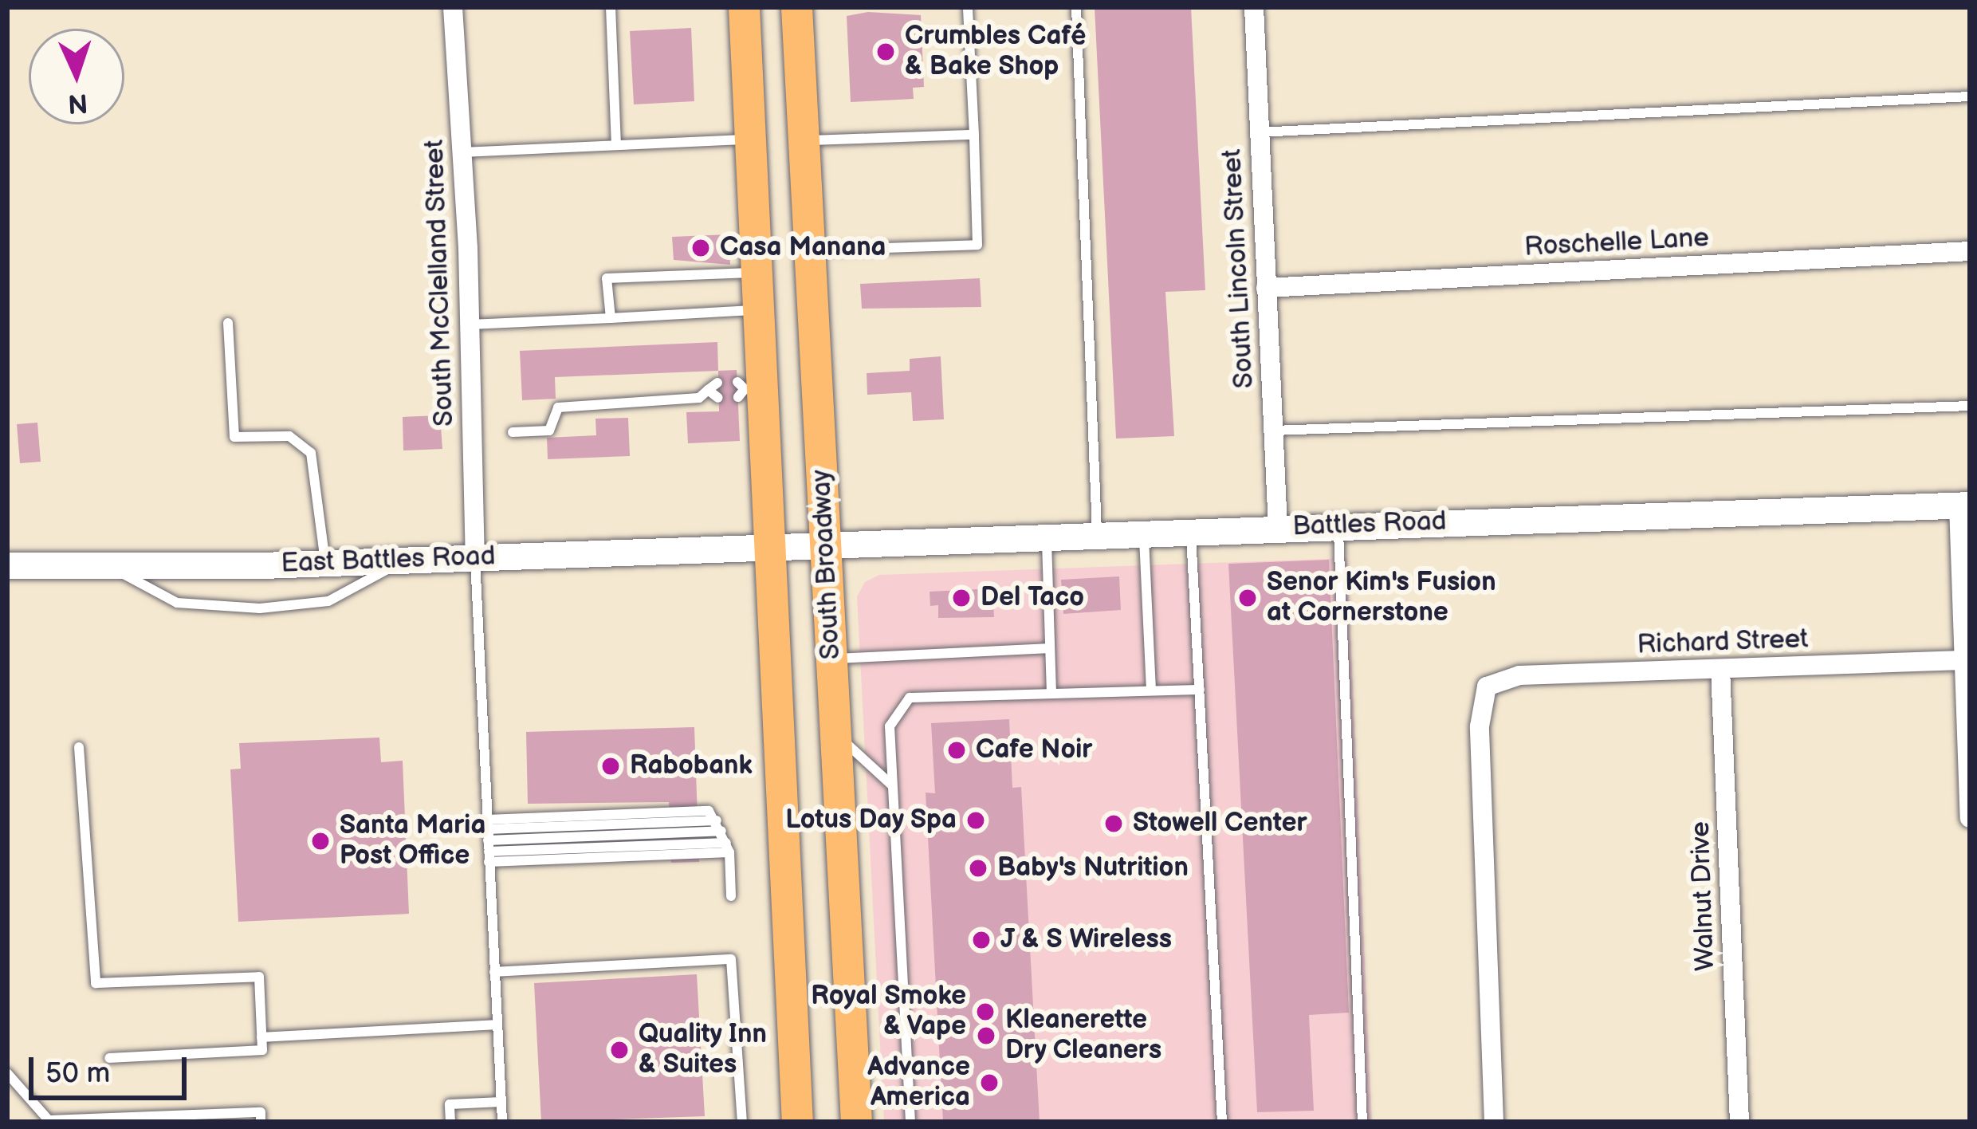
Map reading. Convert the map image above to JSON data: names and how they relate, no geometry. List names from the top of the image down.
{
  "streets": {
    "main road": ["South Broadway"],
    "street": [
      "Roschelle Lane",
      "South Lincoln Street",
      "South McClelland Street",
      "Battles Road",
      "East Battles Road",
      "Richard Street",
      "Walnut Drive"
    ]
  },
  "crossings": [
    ["Roschelle Lane", "South Lincoln Street"],
    ["South Lincoln Street", "Battles Road"],
    ["South McClelland Street", "East Battles Road"],
    ["Battles Road", "East Battles Road"],
    ["Battles Road", "South Broadway"],
    ["Richard Street", "Walnut Drive"]
  ],
  "places": [
    "Crumbles Café & Bake Shop",
    "Casa Manana",
    "Del Taco",
    "Senor Kim's Fusion at Cornerstone",
    "Cafe Noir",
    "Rabobank",
    "Lotus Day Spa",
    "Stowell Center",
    "Santa Maria Post Office",
    "Baby's Nutrition",
    "J & S Wireless",
    "Royal Smoke & Vape",
    "Kleanerette Dry Cleaners",
    "Quality Inn & Suites",
    "Advance America"
  ],
  "scale_bar": "50 m",
  "north": "bottom"
}
